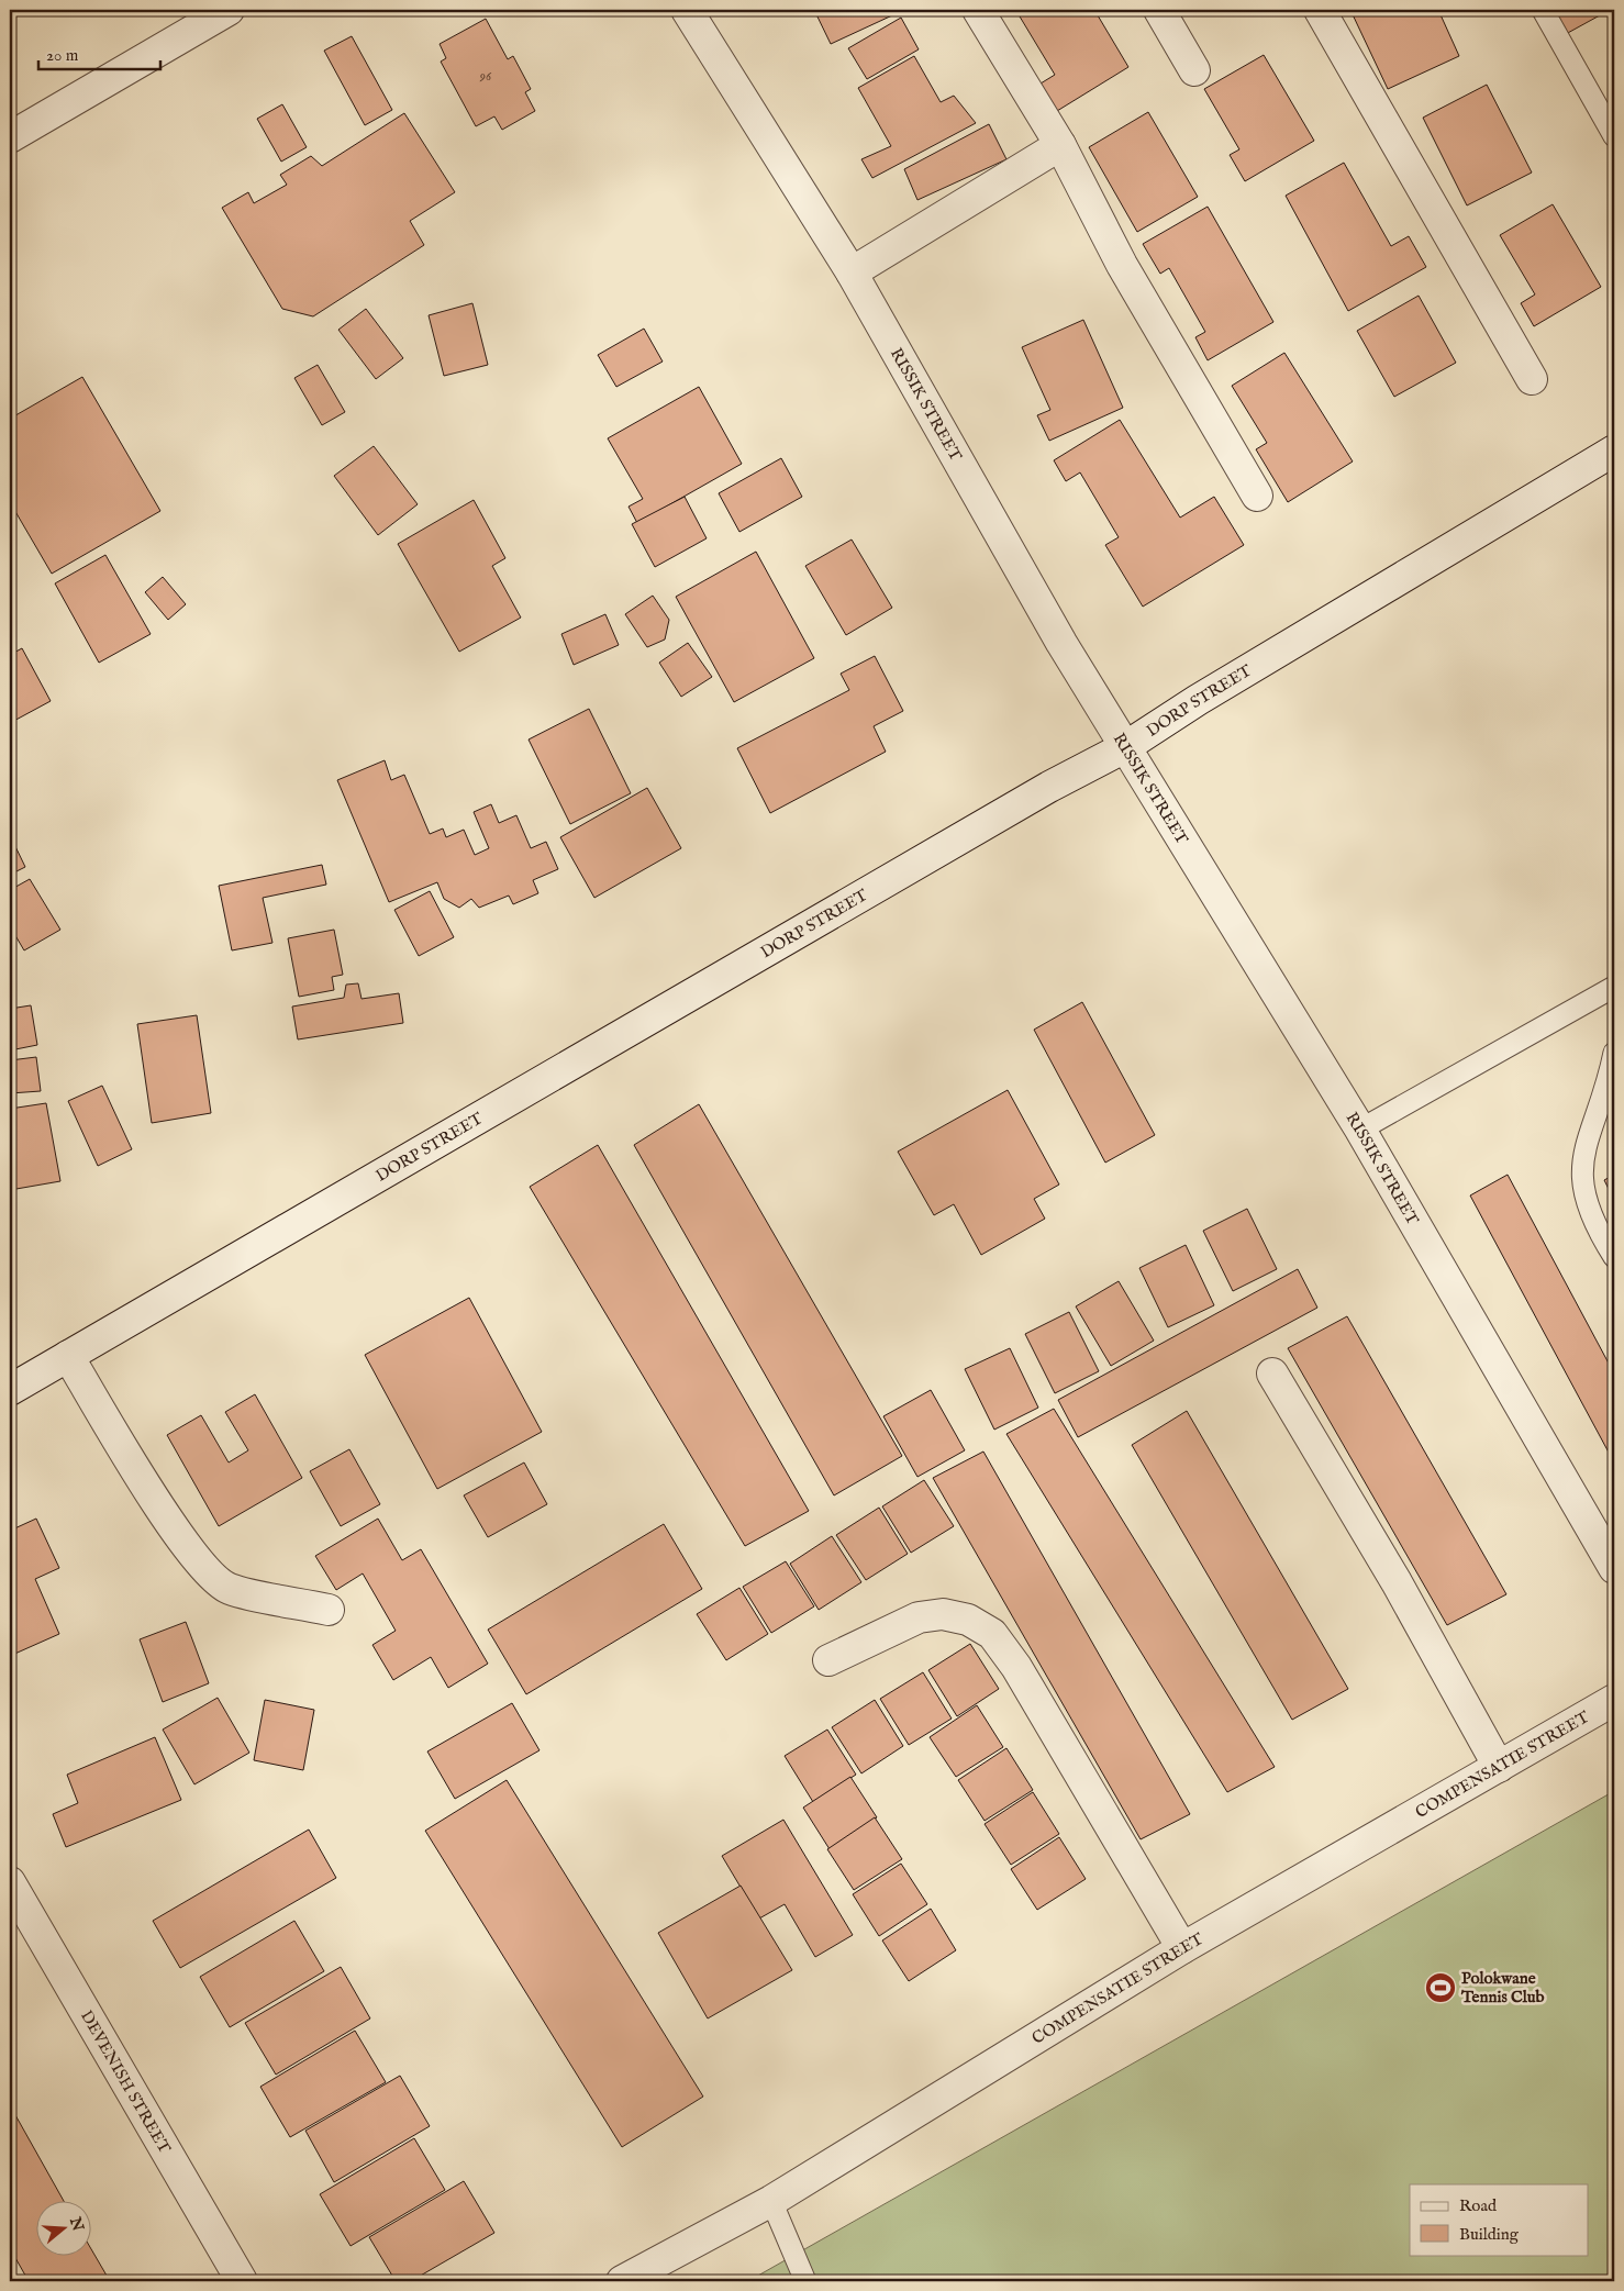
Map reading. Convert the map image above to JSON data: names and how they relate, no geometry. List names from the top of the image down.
{
  "streets": {
    "street": [
      "RISSIK STREET",
      "DORP STREET",
      "COMPENSATIE STREET",
      "DEVENISH STREET"
    ]
  },
  "crossings": [
    ["RISSIK STREET", "DORP STREET"]
  ],
  "places": {
    "sports": ["Polokwane Tennis Club"]
  },
  "house_numbers": ["96"],
  "legend": ["Road", "Building"],
  "scale_bar": "20 m",
  "north": "right"
}
